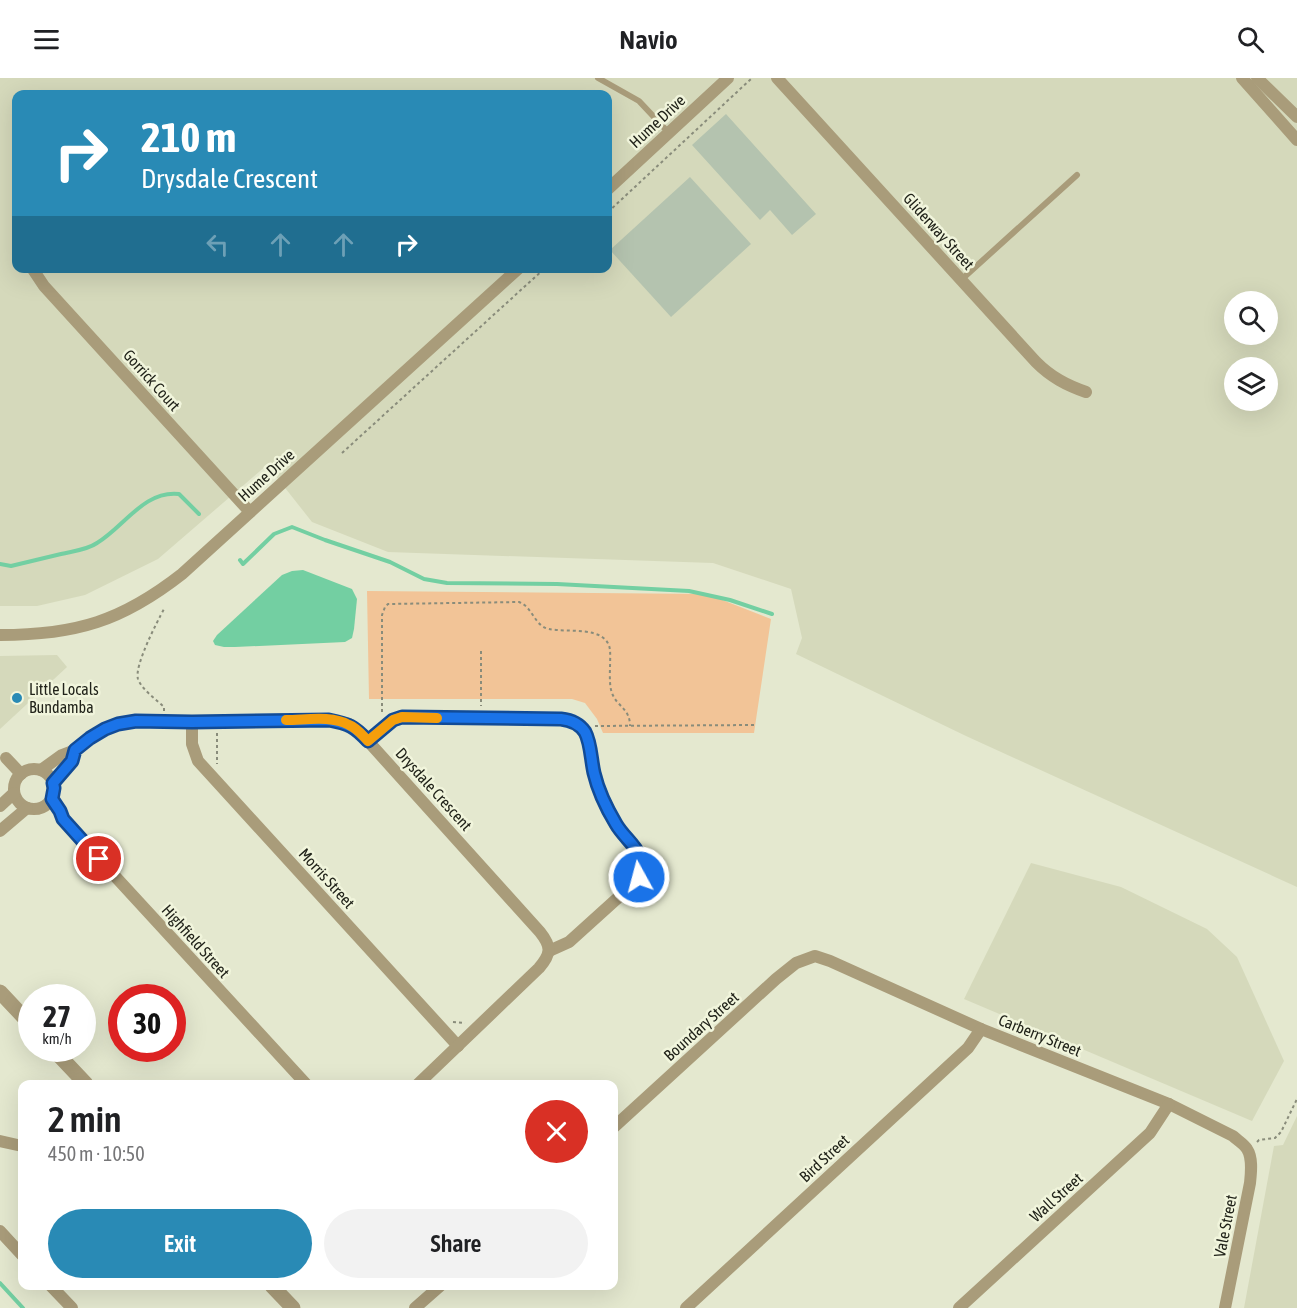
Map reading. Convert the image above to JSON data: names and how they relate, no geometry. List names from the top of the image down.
{
  "streets": {
    "street": [
      "Hume Drive",
      "Gliderway Street",
      "Gorrick Court",
      "Drysdale Crescent",
      "Morris Street",
      "Highfield Street",
      "Boundary Street",
      "Carberry Street",
      "Bird Street",
      "Wall Street",
      "Vale Street"
    ]
  },
  "crossings": [
    ["Hume Drive", "Gorrick Court"],
    ["Drysdale Crescent", "Morris Street"],
    ["Drysdale Crescent", "Highfield Street"],
    ["Boundary Street", "Carberry Street"],
    ["Carberry Street", "Bird Street"],
    ["Carberry Street", "Wall Street"],
    ["Carberry Street", "Vale Street"]
  ],
  "places": ["Little Locals Bundamba"],
  "page": {
    "header": "Navio",
    "turn": ["210 m", "Drysdale Crescent"],
    "speed": "27 km/h",
    "limit": "30",
    "heading": ["2 min", "450 m · 10:50"],
    "buttons": ["Exit", "Share"]
  }
}
